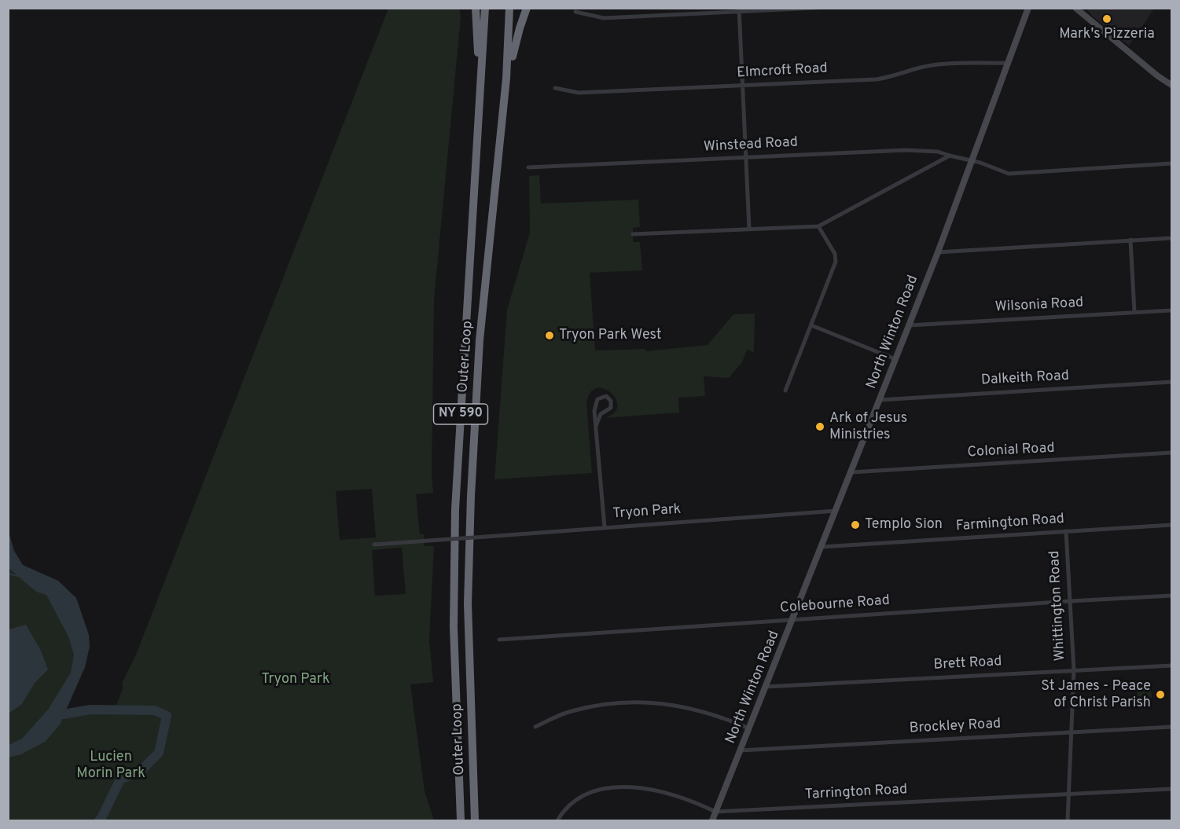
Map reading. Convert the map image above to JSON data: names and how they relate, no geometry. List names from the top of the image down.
{
  "streets": {
    "highway": ["Outer Loop", "NY 590"],
    "main road": ["North Winton Road"],
    "street": [
      "Elmcroft Road",
      "Winstead Road",
      "Wilsonia Road",
      "Dalkeith Road",
      "Colonial Road",
      "Tryon Park",
      "Farmington Road",
      "Colebourne Road",
      "Whittington Road",
      "Brett Road",
      "Brockley Road",
      "Tarrington Road"
    ]
  },
  "crossings": [
    ["Elmcroft Road", "North Winton Road"],
    ["Winstead Road", "North Winton Road"],
    ["Wilsonia Road", "North Winton Road"],
    ["North Winton Road", "Dalkeith Road"],
    ["North Winton Road", "Colonial Road"],
    ["North Winton Road", "Tryon Park"],
    ["North Winton Road", "Farmington Road"],
    ["North Winton Road", "Colebourne Road"],
    ["North Winton Road", "Brett Road"],
    ["North Winton Road", "Brockley Road"],
    ["North Winton Road", "Tarrington Road"],
    ["Farmington Road", "Whittington Road"],
    ["Colebourne Road", "Whittington Road"],
    ["Whittington Road", "Brett Road"],
    ["Whittington Road", "Brockley Road"],
    ["Whittington Road", "Tarrington Road"]
  ],
  "parks": ["Tryon Park", "Lucien Morin Park"],
  "places": [
    "Mark's Pizzeria",
    "Tryon Park West",
    "Ark of Jesus Ministries",
    "Templo Sion",
    "St James - Peace of Christ Parish"
  ]
}
